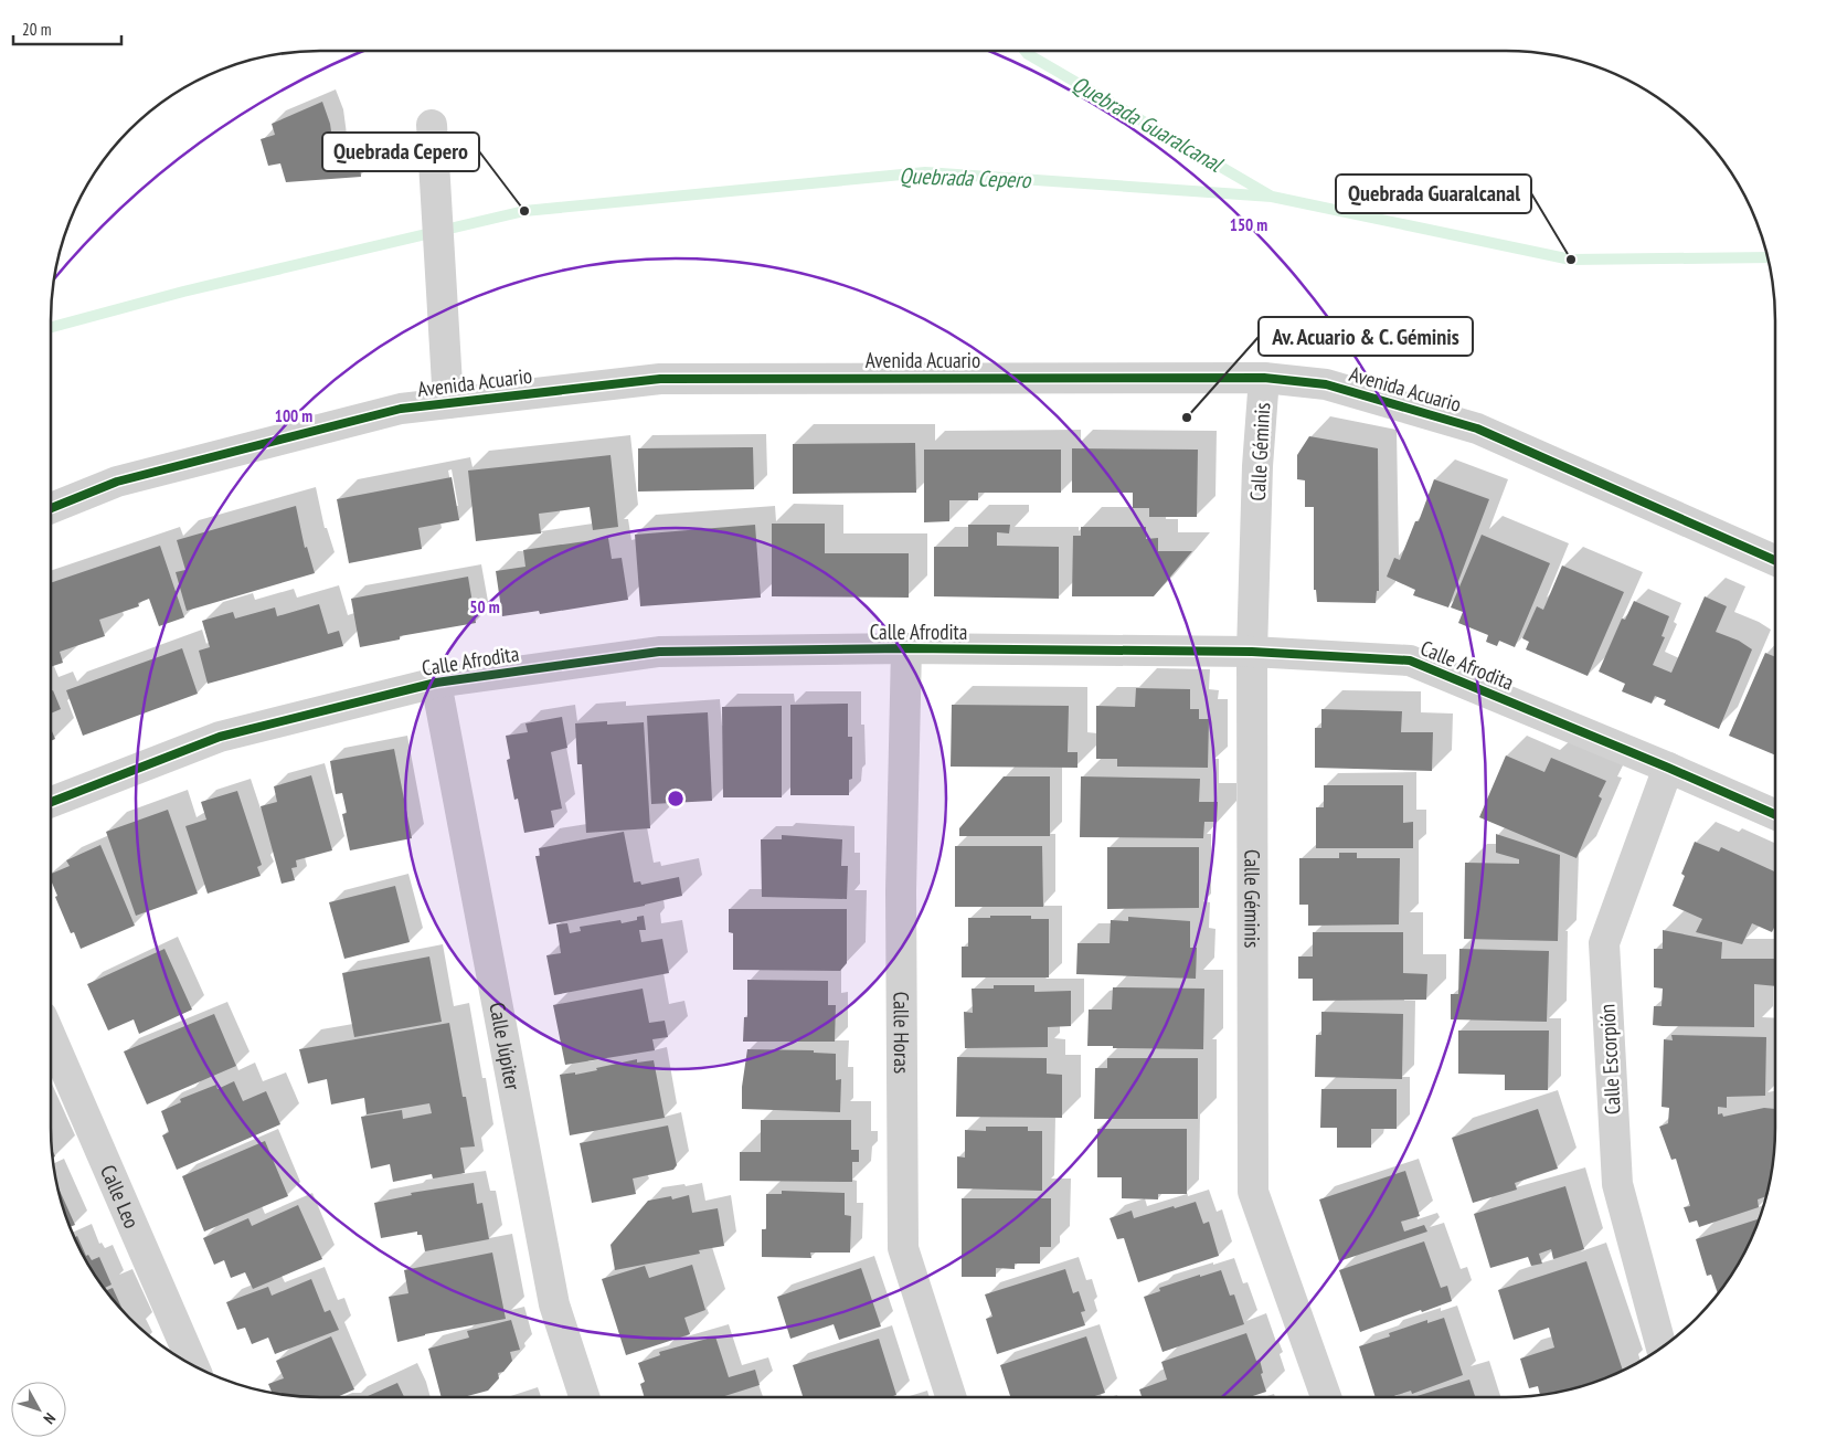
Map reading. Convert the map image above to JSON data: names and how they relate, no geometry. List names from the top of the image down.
{
  "streets": {
    "street": [
      "Avenida Acuario",
      "Calle Géminis",
      "Calle Afrodita",
      "Calle Horas",
      "Calle Júpiter",
      "Calle Escorpión",
      "Calle Leo"
    ]
  },
  "crossings": [
    ["Avenida Acuario", "Calle Géminis"],
    ["Calle Géminis", "Calle Afrodita"],
    ["Calle Afrodita", "Calle Horas"],
    ["Calle Afrodita", "Calle Júpiter"],
    ["Calle Afrodita", "Calle Escorpión"]
  ],
  "water": ["Quebrada Guaralcanal", "Quebrada Cepero"],
  "places": ["Quebrada Cepero", "Quebrada Guaralcanal", "Av. Acuario & C. Géminis"],
  "scale_bar": "20 m",
  "north": "bottom right",
  "rings": ["150 m", "100 m", "50 m"]
}
